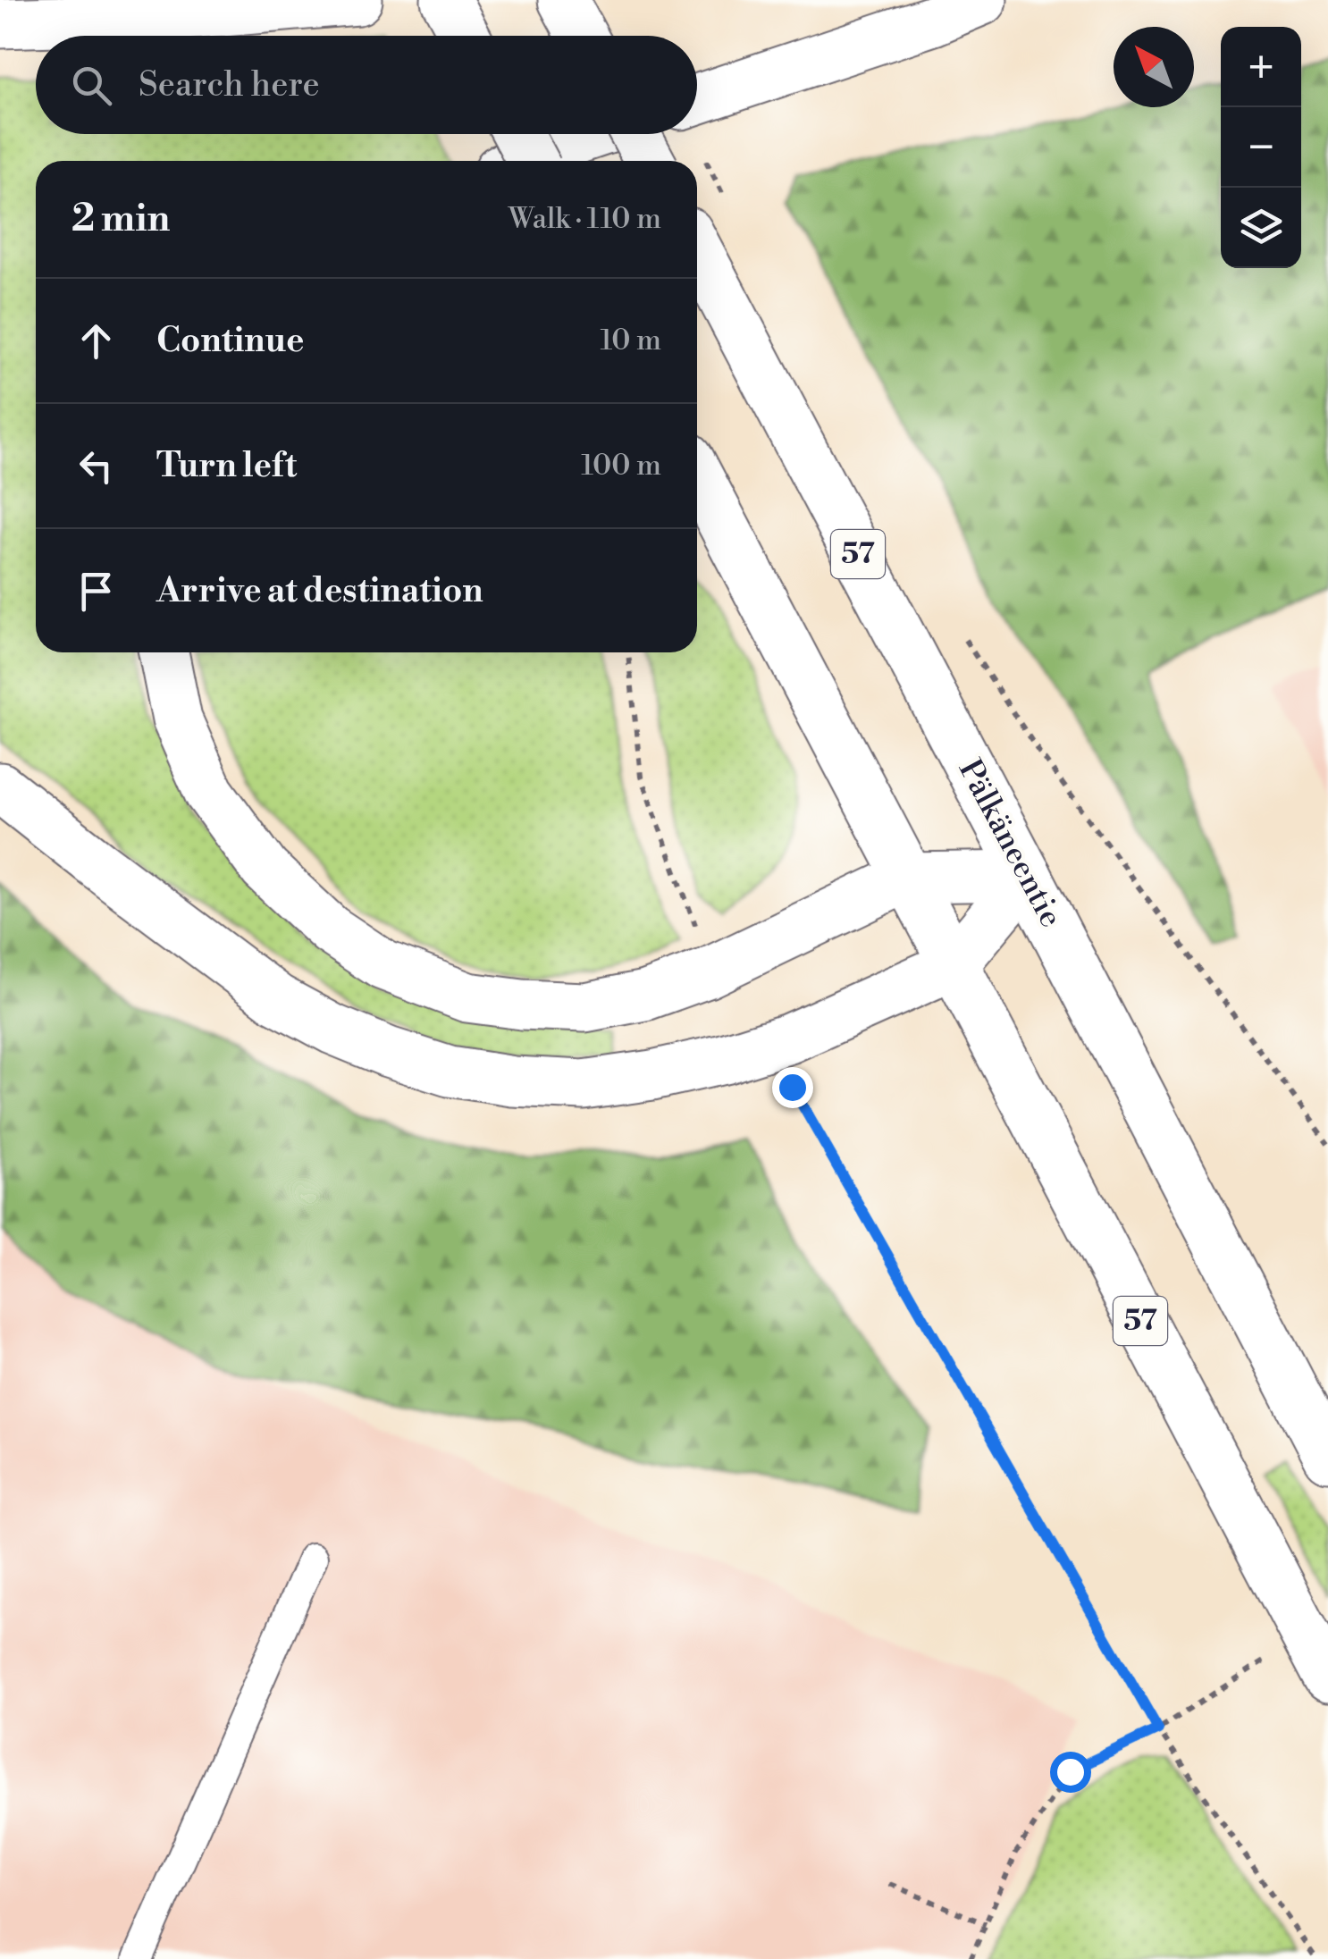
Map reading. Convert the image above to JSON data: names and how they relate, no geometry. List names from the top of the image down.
{
  "streets": {
    "main road": ["57", "Pälkäneentie"]
  },
  "north": "top left",
  "page": {
    "map_buttons": ["+", "−"],
    "search": "Search here",
    "heading": ["2 min", "Walk · 110 m"],
    "list": [
      ["Continue", "10 m"],
      ["Turn left", "100 m"],
      "Arrive at destination"
    ]
  }
}
